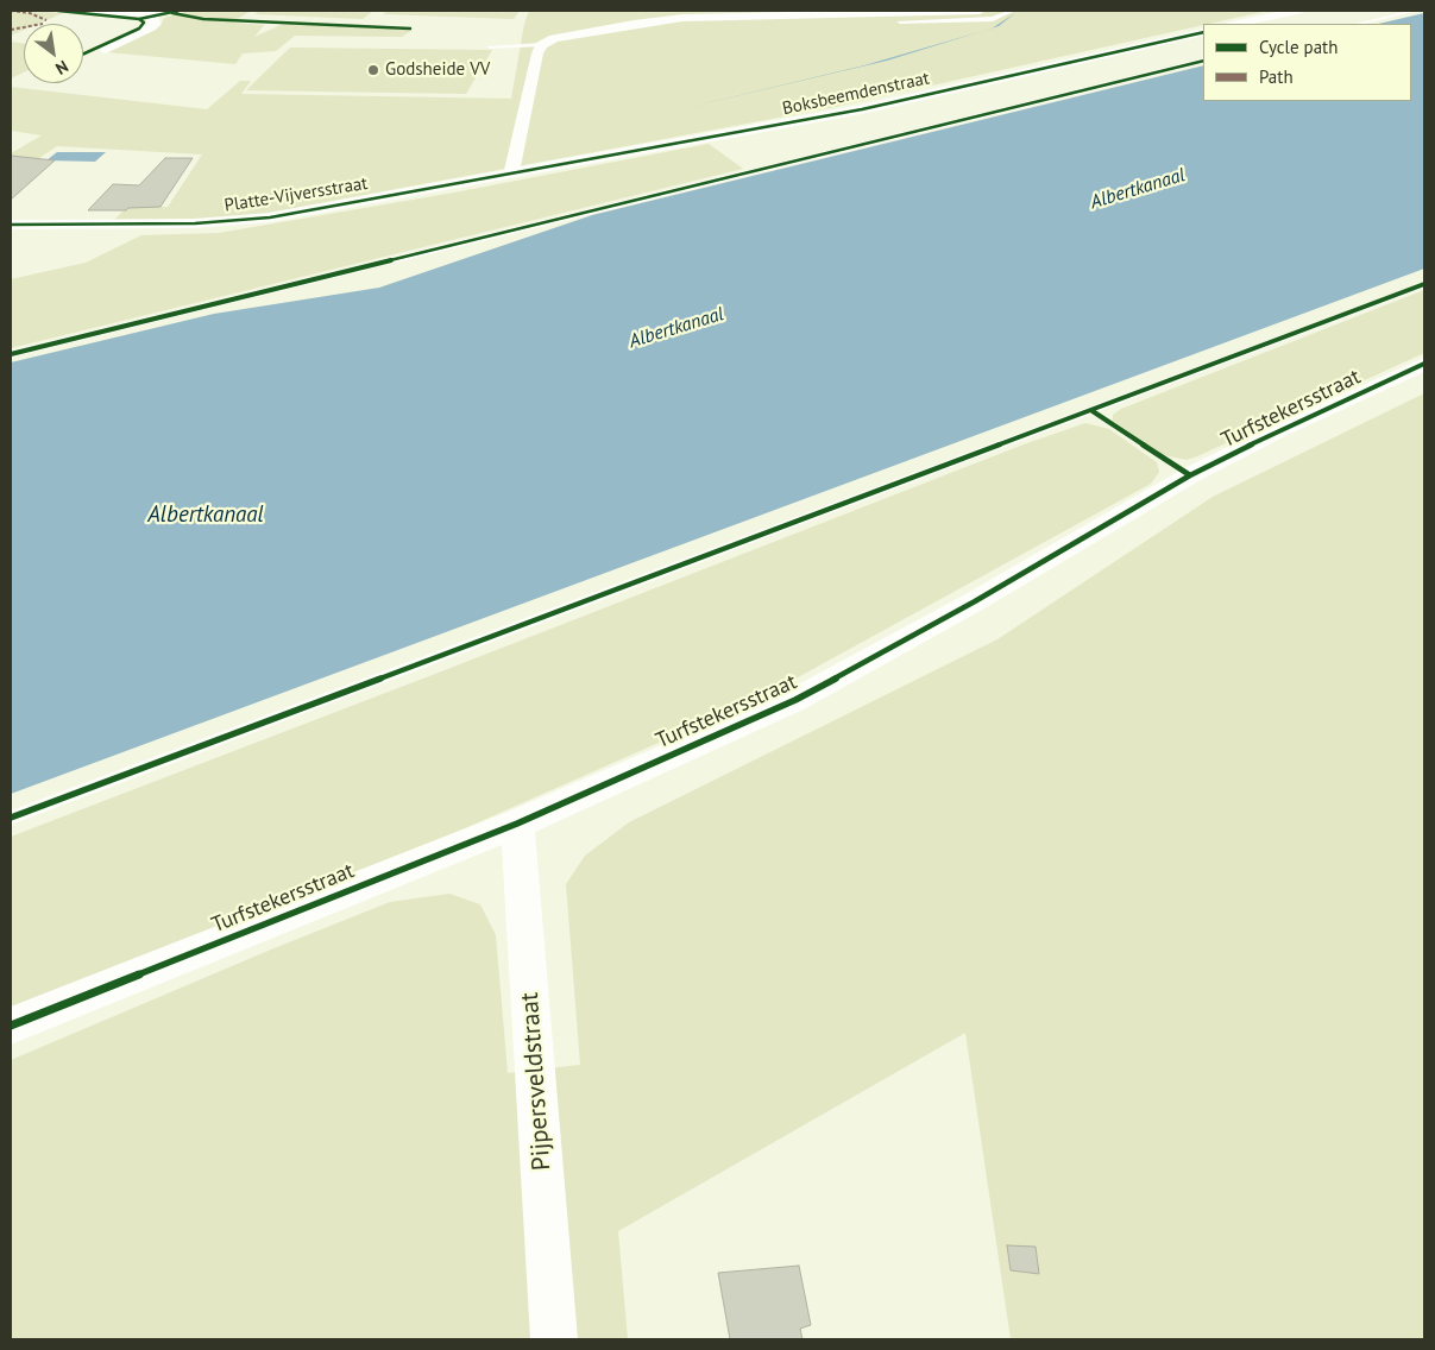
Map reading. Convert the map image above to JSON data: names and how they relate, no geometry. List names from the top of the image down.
{
  "streets": {
    "street": [
      "Boksbeemdenstraat",
      "Platte-Vijversstraat",
      "Turfstekersstraat",
      "Pijpersveldstraat"
    ]
  },
  "crossings": [
    ["Boksbeemdenstraat", "Platte-Vijversstraat"],
    ["Turfstekersstraat", "Pijpersveldstraat"]
  ],
  "water": ["Albertkanaal"],
  "places": ["Godsheide VV"],
  "legend": ["Cycle path", "Path"],
  "north": "bottom right"
}
